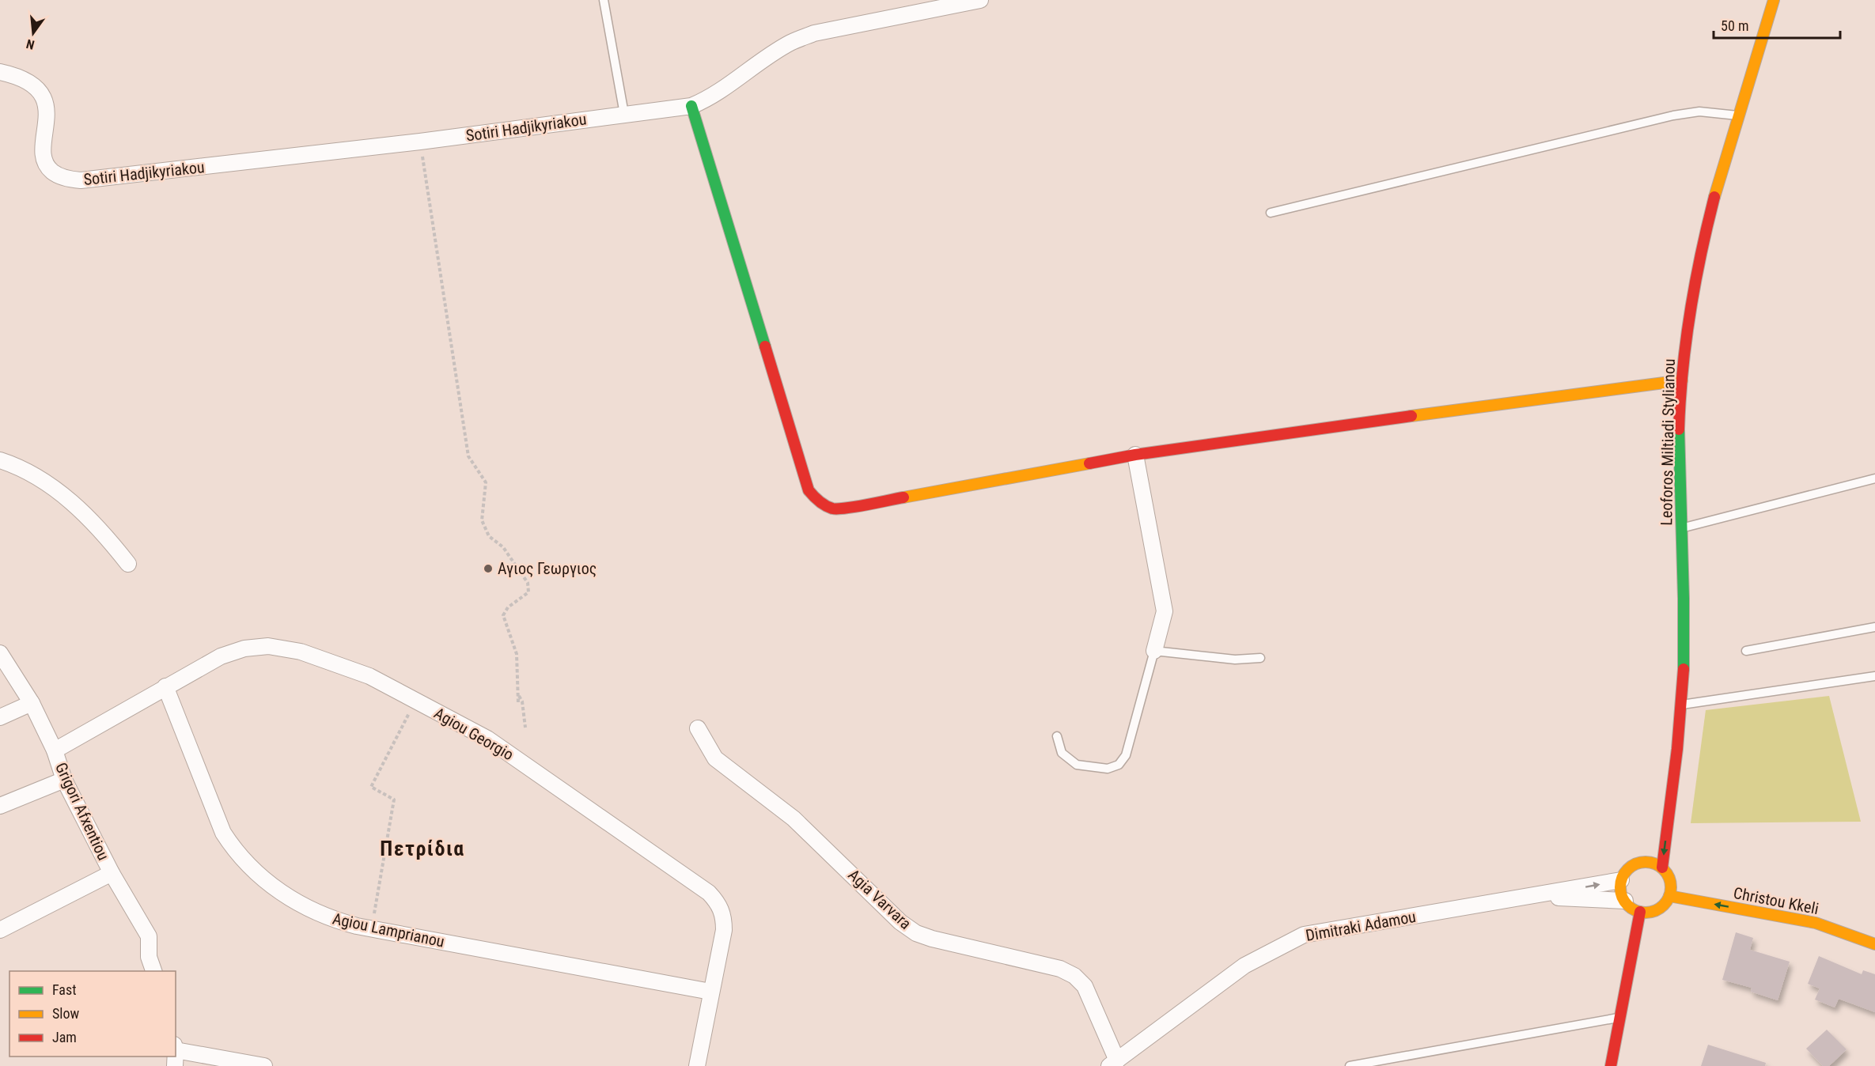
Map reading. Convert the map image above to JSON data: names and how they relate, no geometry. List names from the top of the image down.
{
  "streets": {
    "street": [
      "Sotiri Hadjikyriakou",
      "Leoforos Miltiadi Stylianou",
      "Agiou Georgio",
      "Grigori Afxentiou",
      "Agia Varvara",
      "Christou Kkeli",
      "Dimitraki Adamou",
      "Agiou Lamprianou"
    ]
  },
  "crossings": [
    ["Leoforos Miltiadi Stylianou", "Christou Kkeli"],
    ["Leoforos Miltiadi Stylianou", "Dimitraki Adamou"],
    ["Agiou Georgio", "Grigori Afxentiou"],
    ["Agiou Georgio", "Agiou Lamprianou"],
    ["Agia Varvara", "Dimitraki Adamou"],
    ["Christou Kkeli", "Dimitraki Adamou"]
  ],
  "districts": ["Πετρίδια"],
  "places": ["Αγιος Γεωργιος"],
  "legend": ["Fast", "Slow", "Jam"],
  "scale_bar": "50 m",
  "north": "bottom"
}
